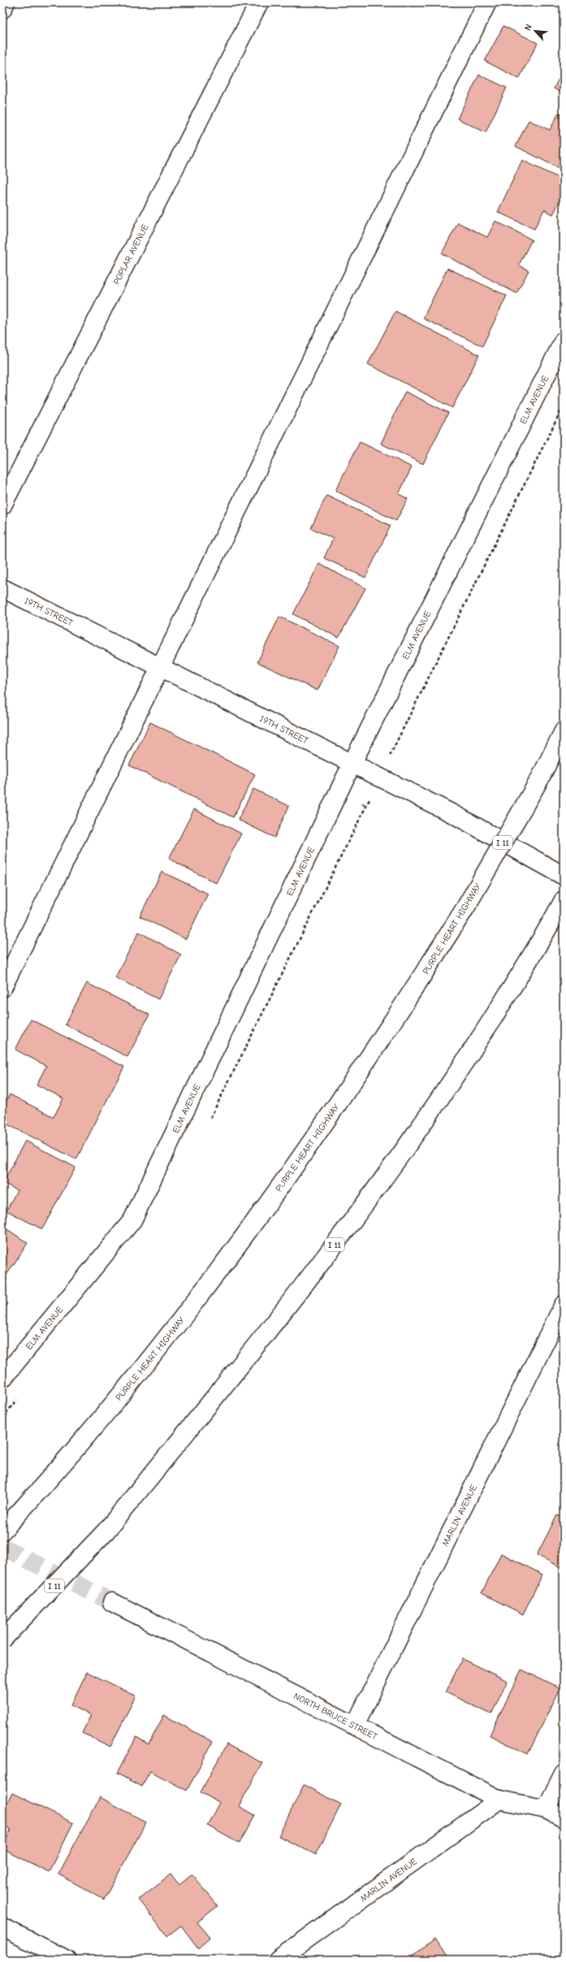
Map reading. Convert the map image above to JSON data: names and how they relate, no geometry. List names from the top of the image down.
{
  "streets": {
    "main road": [
      "POPLAR AVENUE",
      "ELM AVENUE",
      "19TH STREET",
      "I 11",
      "PURPLE HEART HIGHWAY",
      "MARLIN AVENUE",
      "NORTH BRUCE STREET"
    ]
  },
  "crossings": [
    ["ELM AVENUE", "19TH STREET"],
    ["MARLIN AVENUE", "NORTH BRUCE STREET"]
  ],
  "north": "top left"
}
